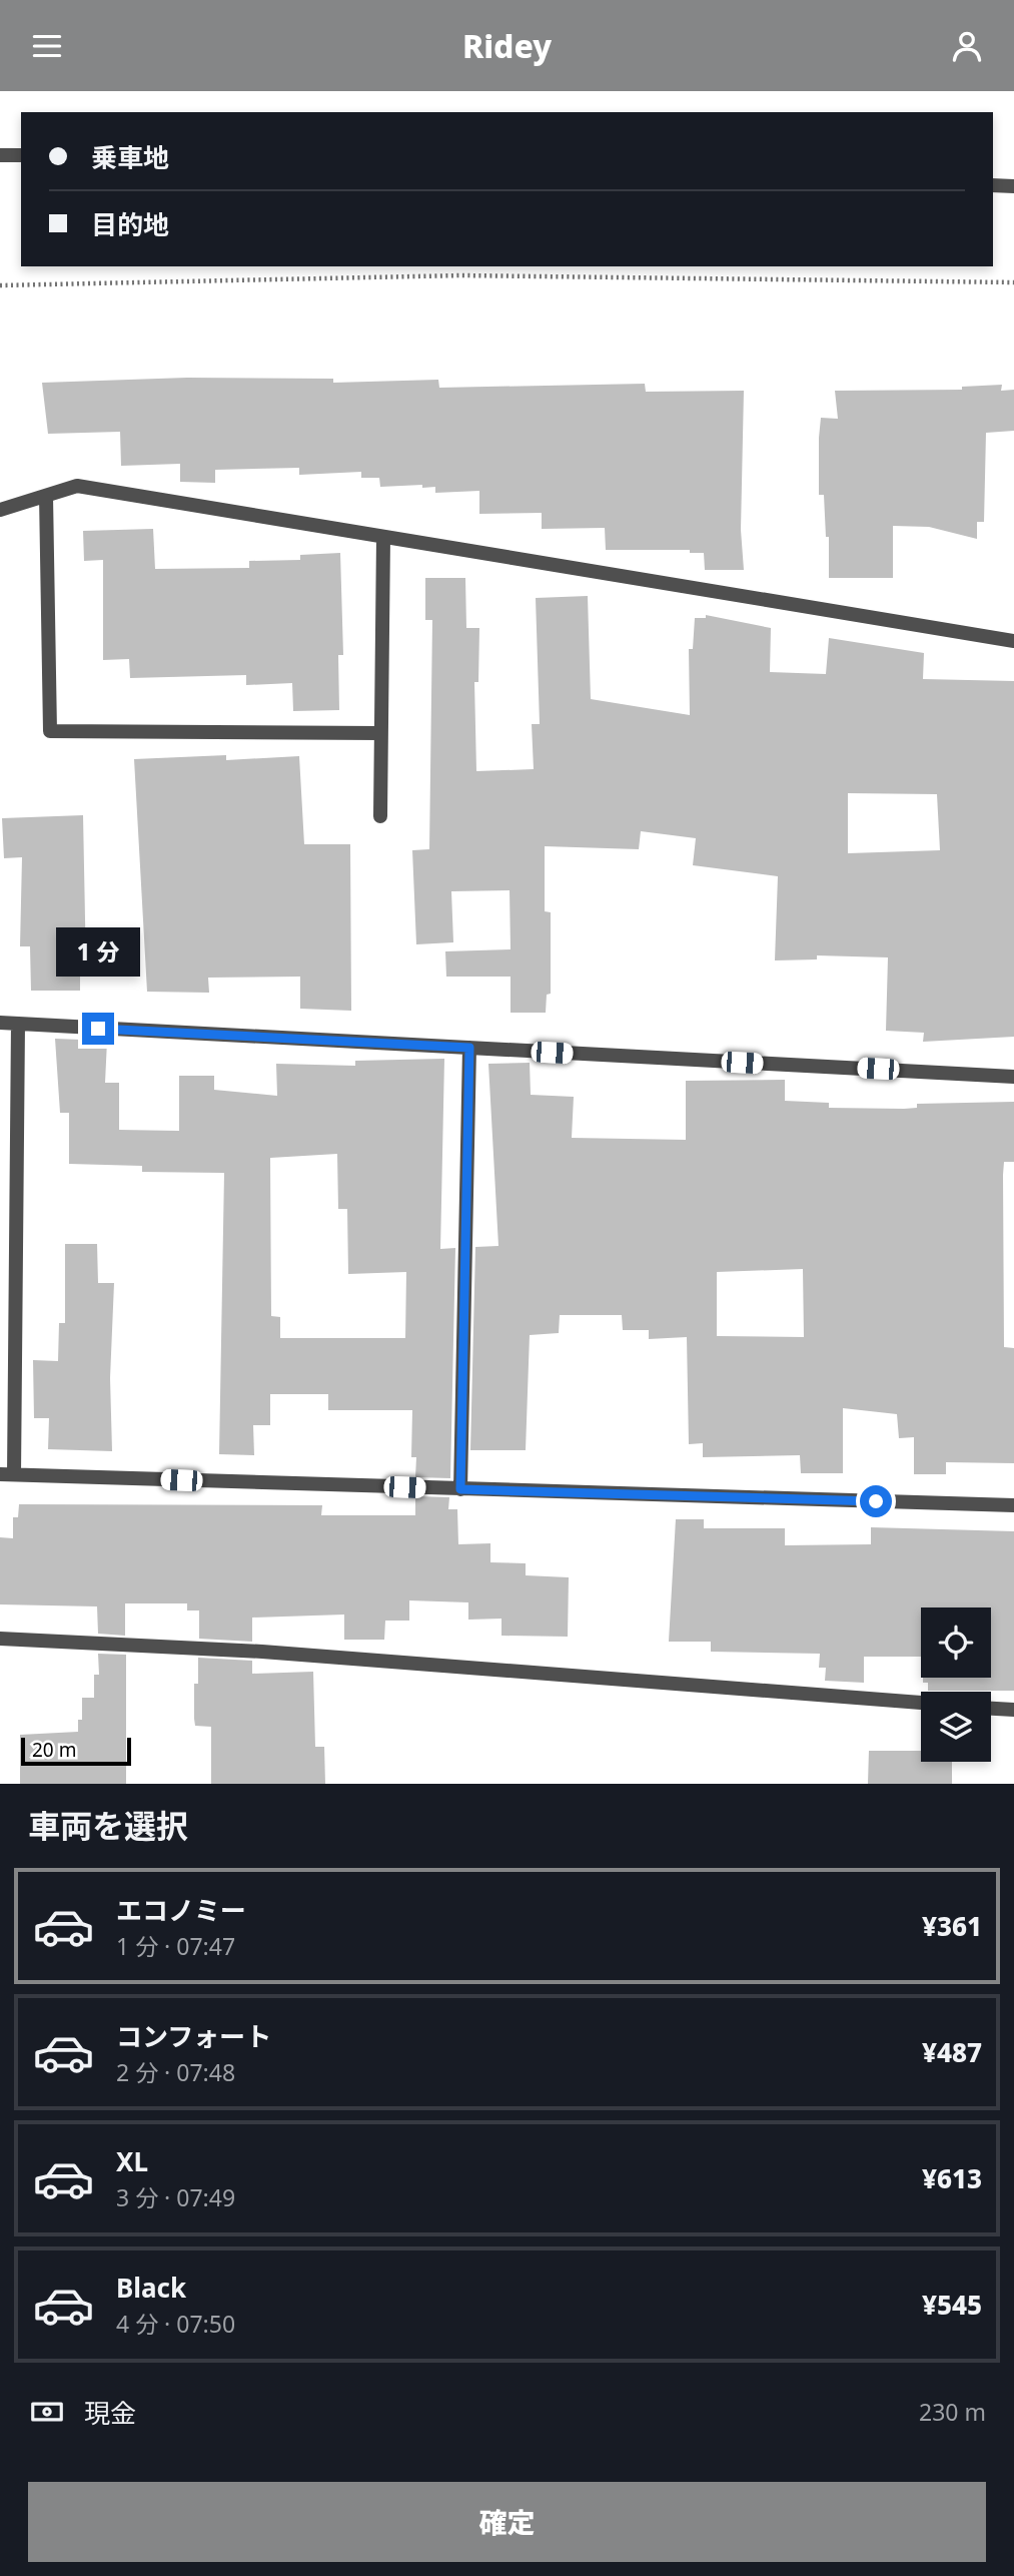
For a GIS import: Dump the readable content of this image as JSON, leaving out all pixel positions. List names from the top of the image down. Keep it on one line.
{"scale_bar":"20 m","page":{"header":"Ridey","banner":["乗車地","目的地"],"bubble":"1 分","scale":"20 m","heading":"車両を選択","list":[{"name":"エコノミー","note":"1 分 · 07:47","value":"¥361"},{"name":"コンフォート","note":"2 分 · 07:48","value":"¥487"},{"name":"XL","note":"3 分 · 07:49","value":"¥613"},{"name":"Black","note":"4 分 · 07:50","value":"¥545"}],"pay":["現金","230 m"],"buttons":"確定"}}
